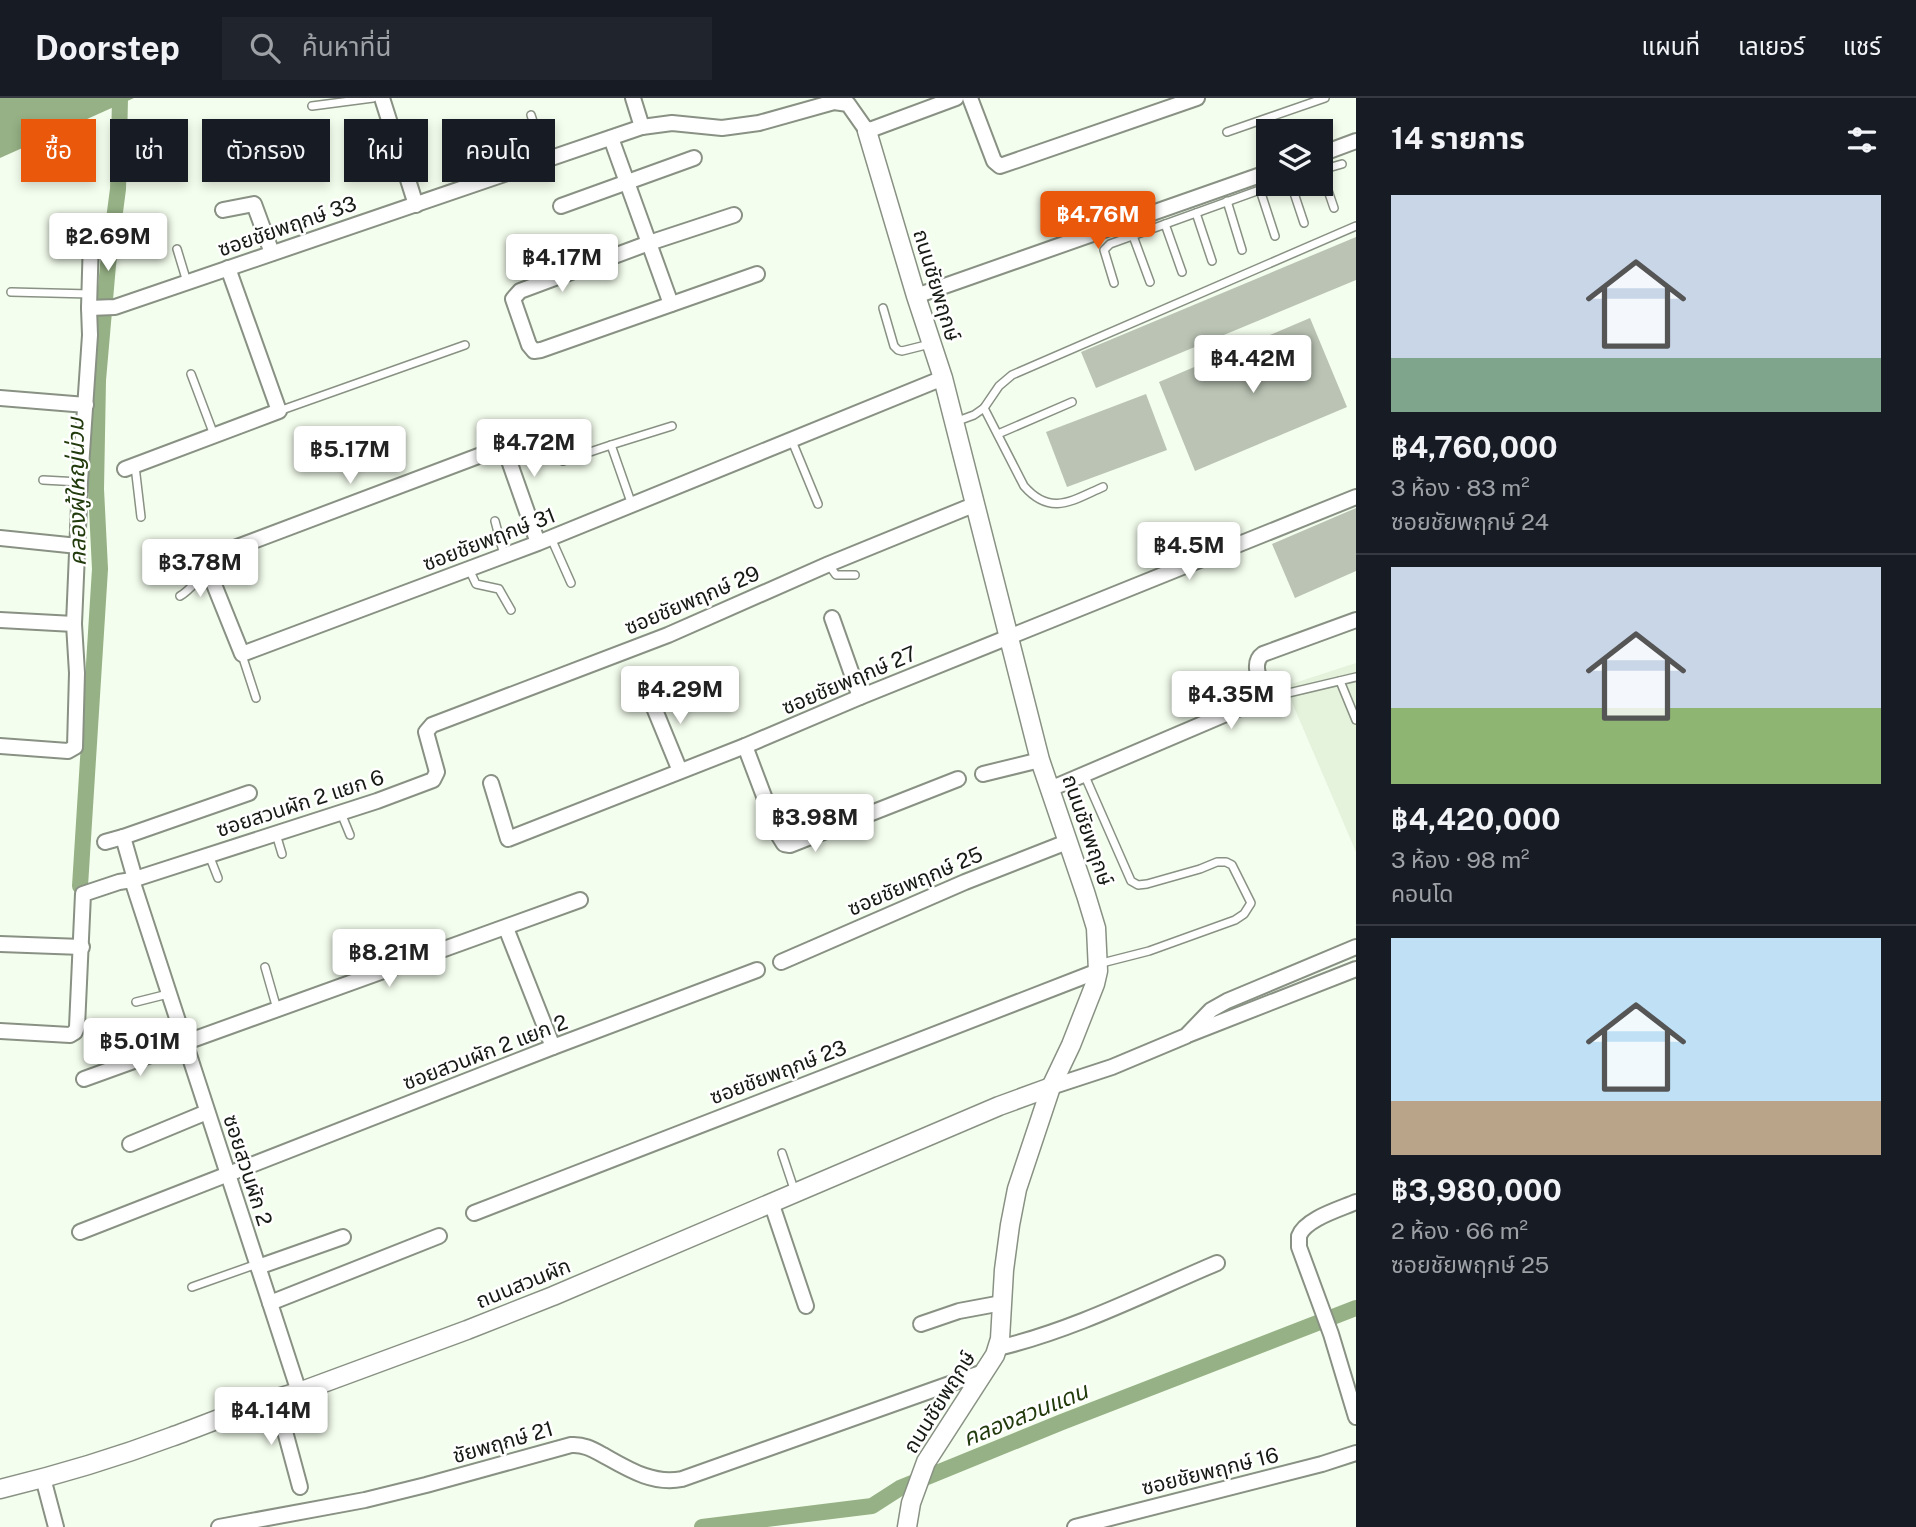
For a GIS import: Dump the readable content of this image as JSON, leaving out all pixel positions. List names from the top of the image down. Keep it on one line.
{"streets":{"street":["ซอยชัยพฤกษ์ 33","ถนนชัยพฤกษ์","ซอยชัยพฤกษ์ 31","ซอยชัยพฤกษ์ 29","ซอยชัยพฤกษ์ 27","ซอยสวนผัก 2 แยก 6","ซอยชัยพฤกษ์ 25","ซอยสวนผัก 2 แยก 2","ซอยชัยพฤกษ์ 23","ซอยสวนผัก 2","ถนนสวนผัก","ชัยพฤกษ์ 21","ซอยชัยพฤกษ์ 16"]},"crossings":[["ซอยชัยพฤกษ์ 33","ถนนชัยพฤกษ์"],["ถนนชัยพฤกษ์","ซอยชัยพฤกษ์ 31"],["ถนนชัยพฤกษ์","ซอยชัยพฤกษ์ 29"],["ถนนชัยพฤกษ์","ซอยชัยพฤกษ์ 27"],["ถนนชัยพฤกษ์","ซอยชัยพฤกษ์ 25"],["ถนนชัยพฤกษ์","ซอยชัยพฤกษ์ 23"],["ถนนชัยพฤกษ์","ถนนสวนผัก"],["ถนนชัยพฤกษ์","ชัยพฤกษ์ 21"],["ซอยชัยพฤกษ์ 29","ซอยสวนผัก 2 แยก 6"],["ซอยสวนผัก 2 แยก 6","ซอยสวนผัก 2"],["ซอยสวนผัก 2 แยก 2","ซอยสวนผัก 2"],["ซอยสวนผัก 2","ถนนสวนผัก"]],"water":["คลองผู้ใหญ่น่วม","คลองสวนแดน"],"page":{"header":"Doorstep","search":"ค้นหาที่นี่","nav":["แผนที่","เลเยอร์","แชร์"],"heading":"14 รายการ","chip":["ซื้อ","เช่า","ตัวกรอง","ใหม่","คอนโด"],"list":[{"name":"฿4,760,000","note":"3 ห้อง · 83 m² · ซอยชัยพฤกษ์ 24"},{"name":"฿4,420,000","note":"3 ห้อง · 98 m² · คอนโด"},{"name":"฿3,980,000","note":"2 ห้อง · 66 m² · ซอยชัยพฤกษ์ 25"}],"price":["฿4.76M","฿2.69M","฿4.17M","฿4.42M","฿4.72M","฿5.17M","฿4.5M","฿3.78M","฿4.29M","฿4.35M","฿3.98M","฿8.21M","฿5.01M","฿4.14M"]}}
